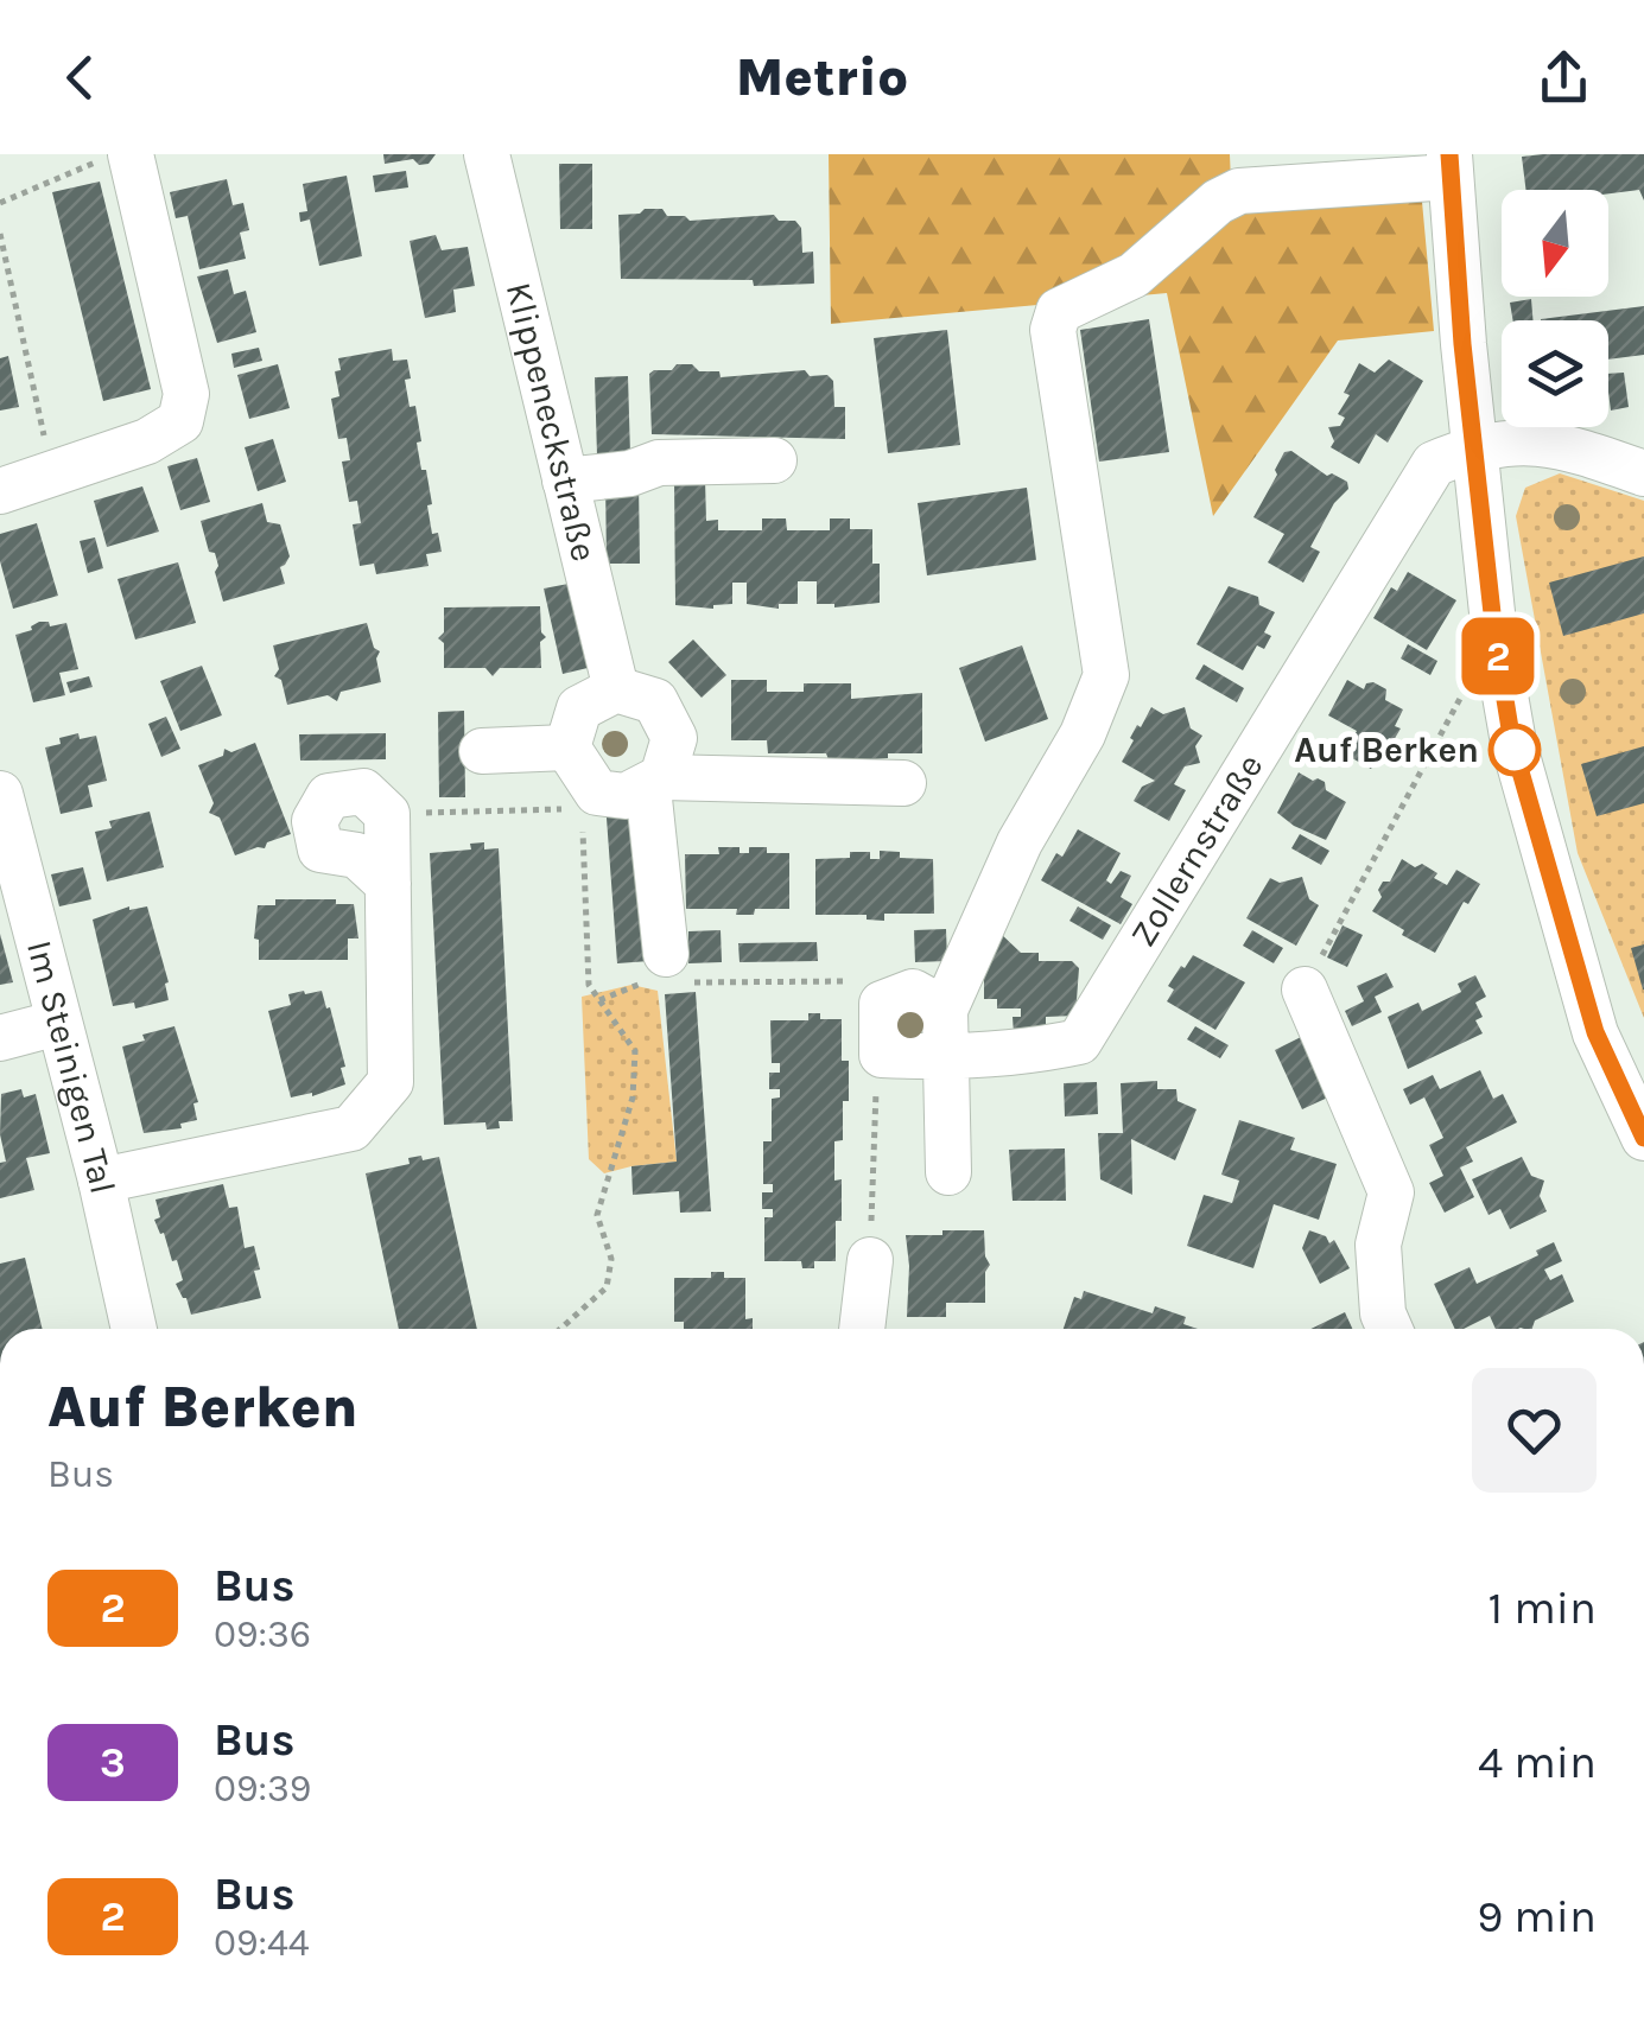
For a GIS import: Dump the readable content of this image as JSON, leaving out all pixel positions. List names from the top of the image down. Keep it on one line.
{"streets":{"street":["Klippeneckstraße","Zollernstraße","Im Steinigen Tal"]},"places":["Auf Berken"],"lines":["bus line 2"],"north":"bottom","page":{"header":"Metrio","on_map":"2","heading":["Auf Berken","Bus"],"list":[{"mark":"2","name":"Bus","note":"09:36","value":"1 min"},{"mark":"3","name":"Bus","note":"09:39","value":"4 min"},{"mark":"2","name":"Bus","note":"09:44","value":"9 min"}]}}
